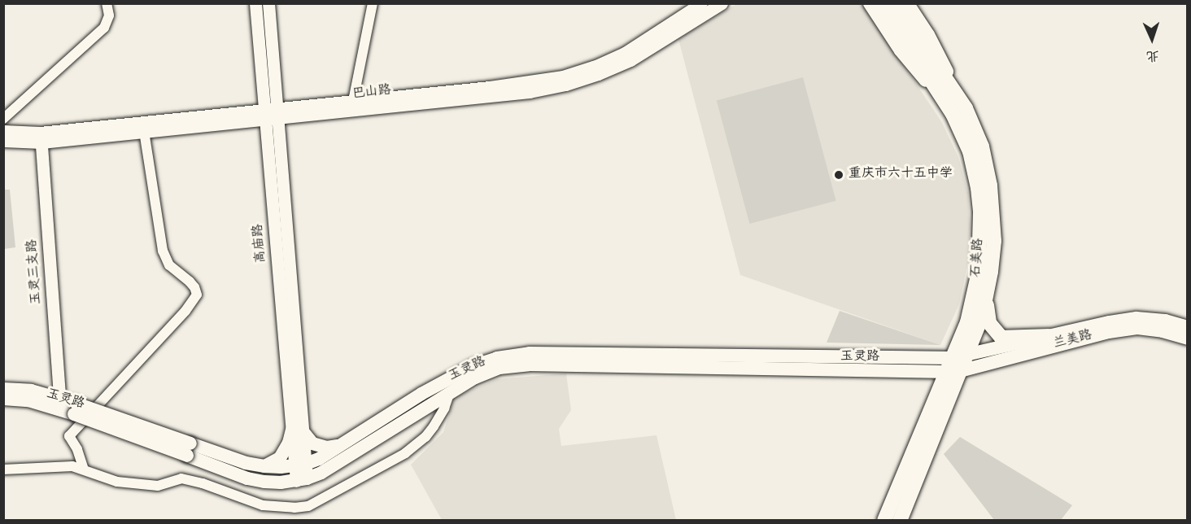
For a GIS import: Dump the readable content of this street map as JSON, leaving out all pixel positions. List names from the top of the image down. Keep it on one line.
{"streets":{"main road":["石美路","兰美路","玉灵路"],"street":["巴山路","高庙路","玉灵三支路"]},"crossings":[["巴山路","高庙路"],["巴山路","玉灵三支路"],["高庙路","玉灵路"],["石美路","兰美路"],["石美路","玉灵路"],["玉灵三支路","玉灵路"],["兰美路","玉灵路"]],"places":["重庆市六十五中学"],"north":"bottom"}
